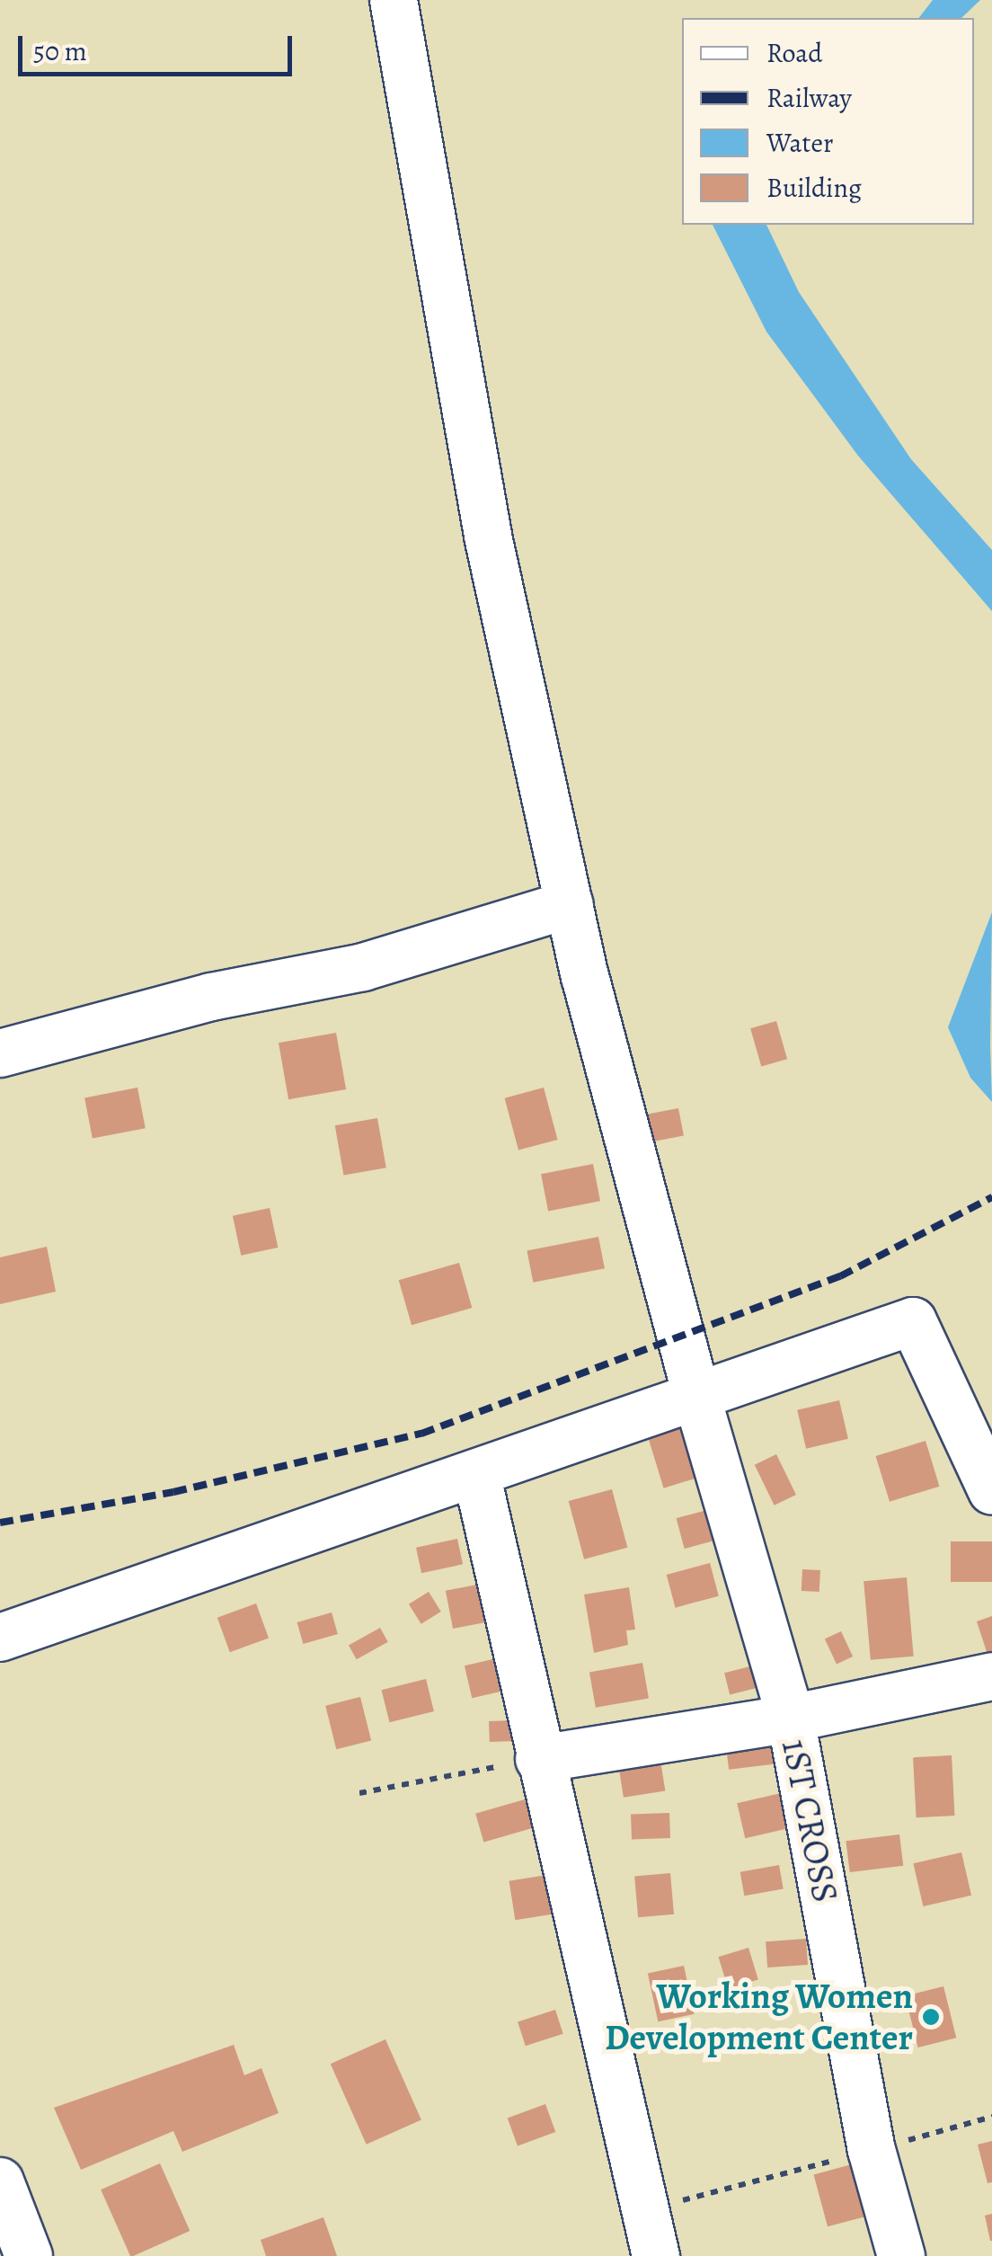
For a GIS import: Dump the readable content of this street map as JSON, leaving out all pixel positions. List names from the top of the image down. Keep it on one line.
{"streets":{"street":["1ST CROSS"]},"places":["Working Women Development Center"],"legend":["Road","Railway","Water","Building"],"scale_bar":"50 m"}
